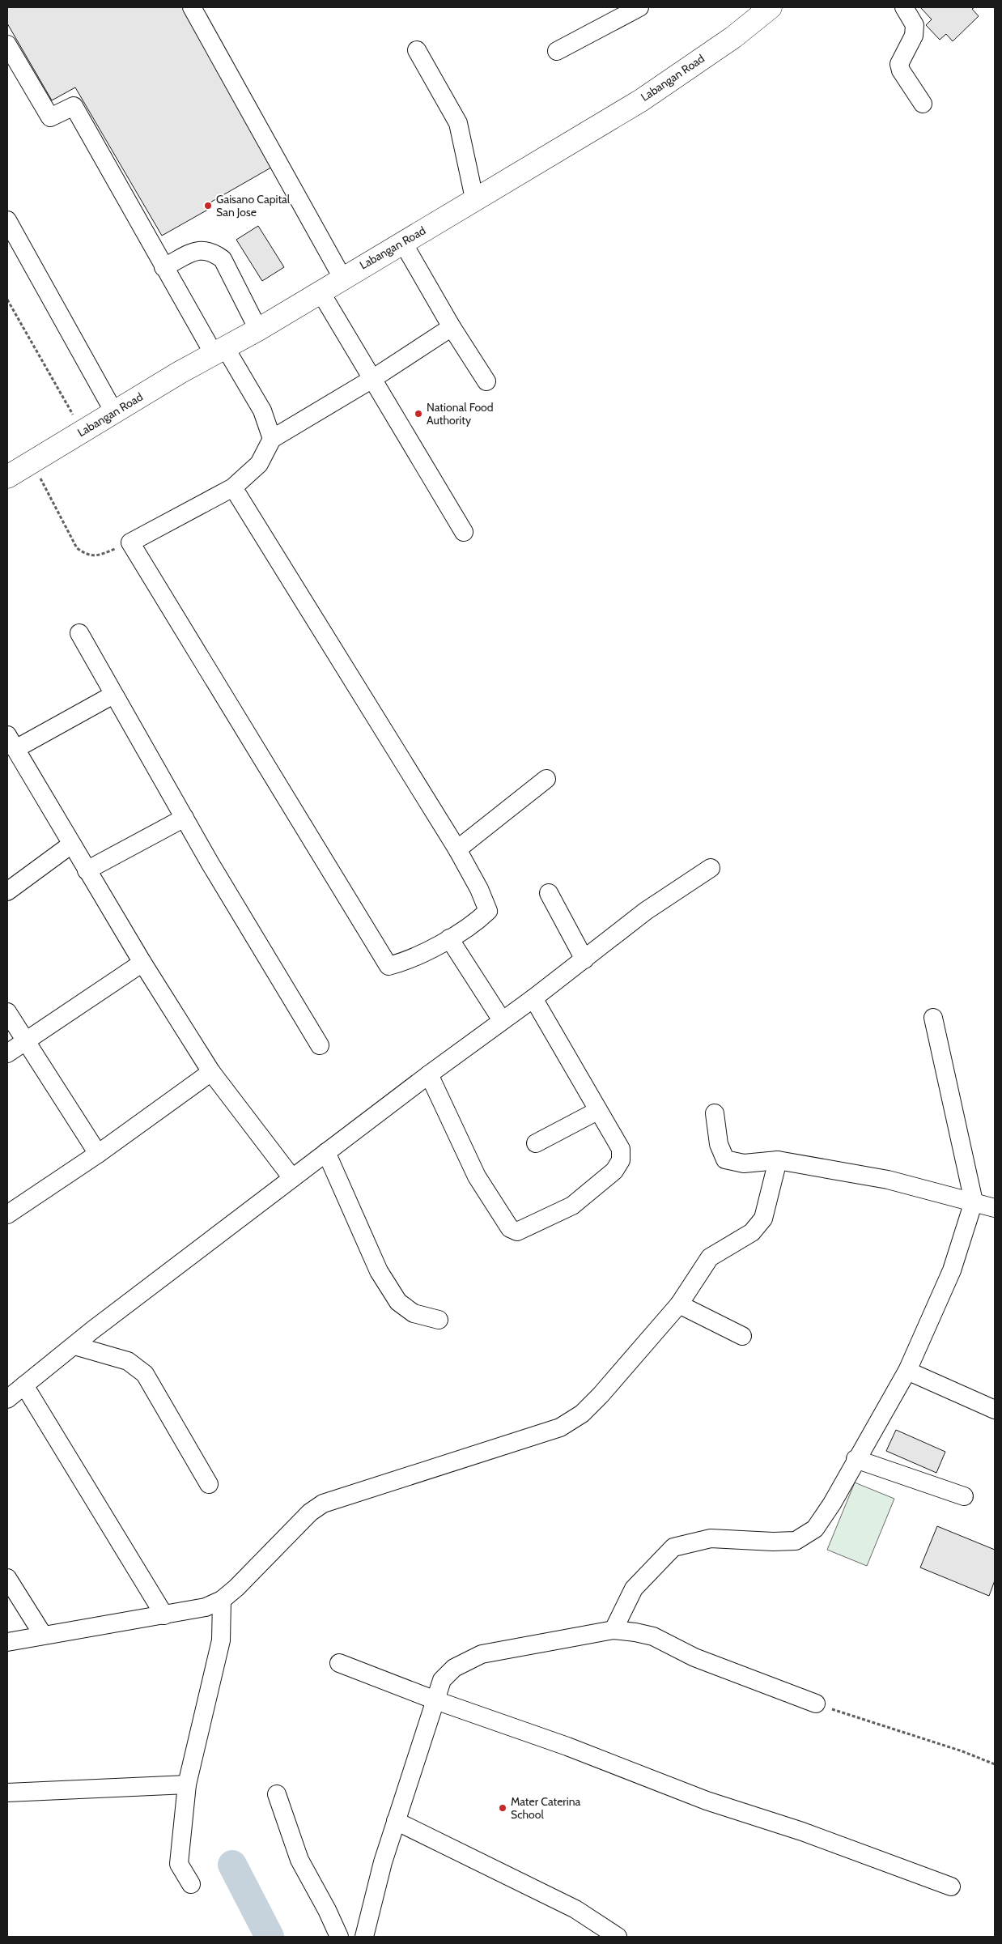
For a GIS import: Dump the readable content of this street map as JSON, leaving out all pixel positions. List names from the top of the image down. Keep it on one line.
{"streets":{"main road":["Labangan Road"]},"places":["Gaisano Capital San Jose","National Food Authority","Mater Caterina School"]}
